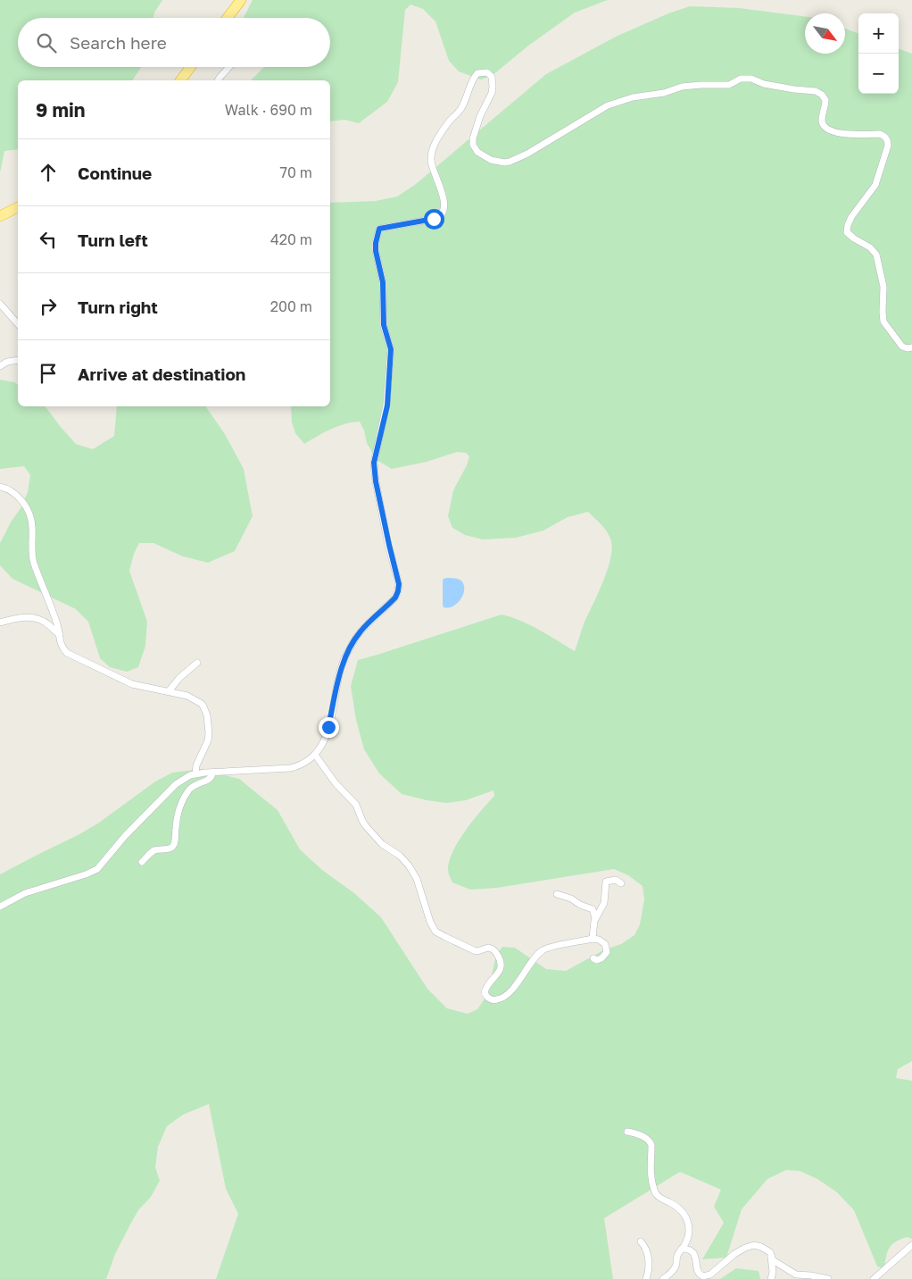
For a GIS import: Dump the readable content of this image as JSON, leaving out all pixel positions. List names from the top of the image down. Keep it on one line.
{"north":"bottom right","page":{"map_buttons":["+","−"],"search":"Search here","heading":["9 min","Walk · 690 m"],"list":[["Continue","70 m"],["Turn left","420 m"],["Turn right","200 m"],"Arrive at destination"]}}
